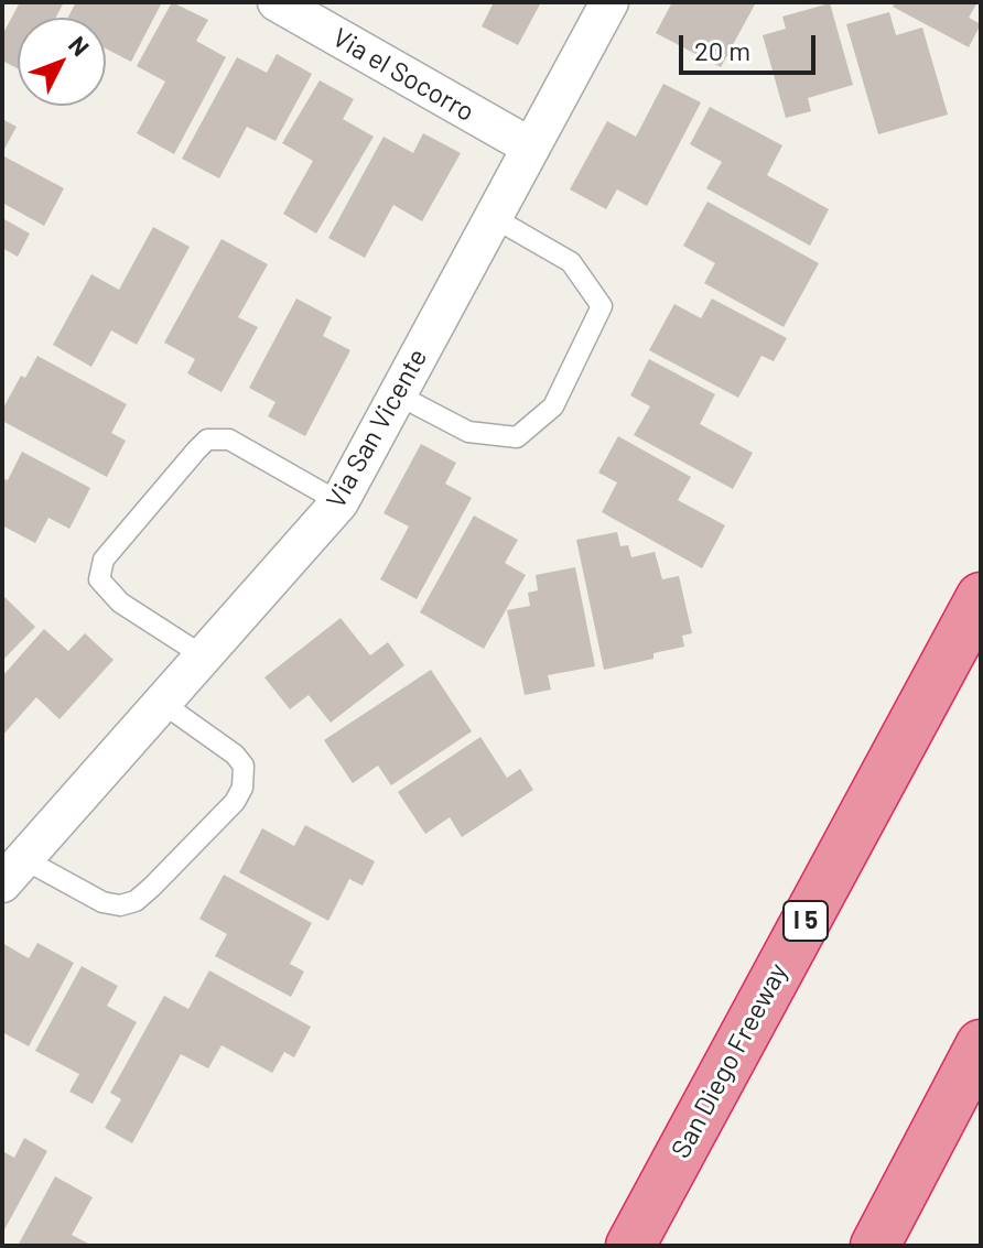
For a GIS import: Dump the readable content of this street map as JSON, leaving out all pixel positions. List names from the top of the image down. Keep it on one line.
{"streets":{"highway":["I 5","San Diego Freeway"],"street":["Via el Socorro","Via San Vicente"]},"crossings":[["Via el Socorro","Via San Vicente"]],"scale_bar":"20 m","north":"top right"}
